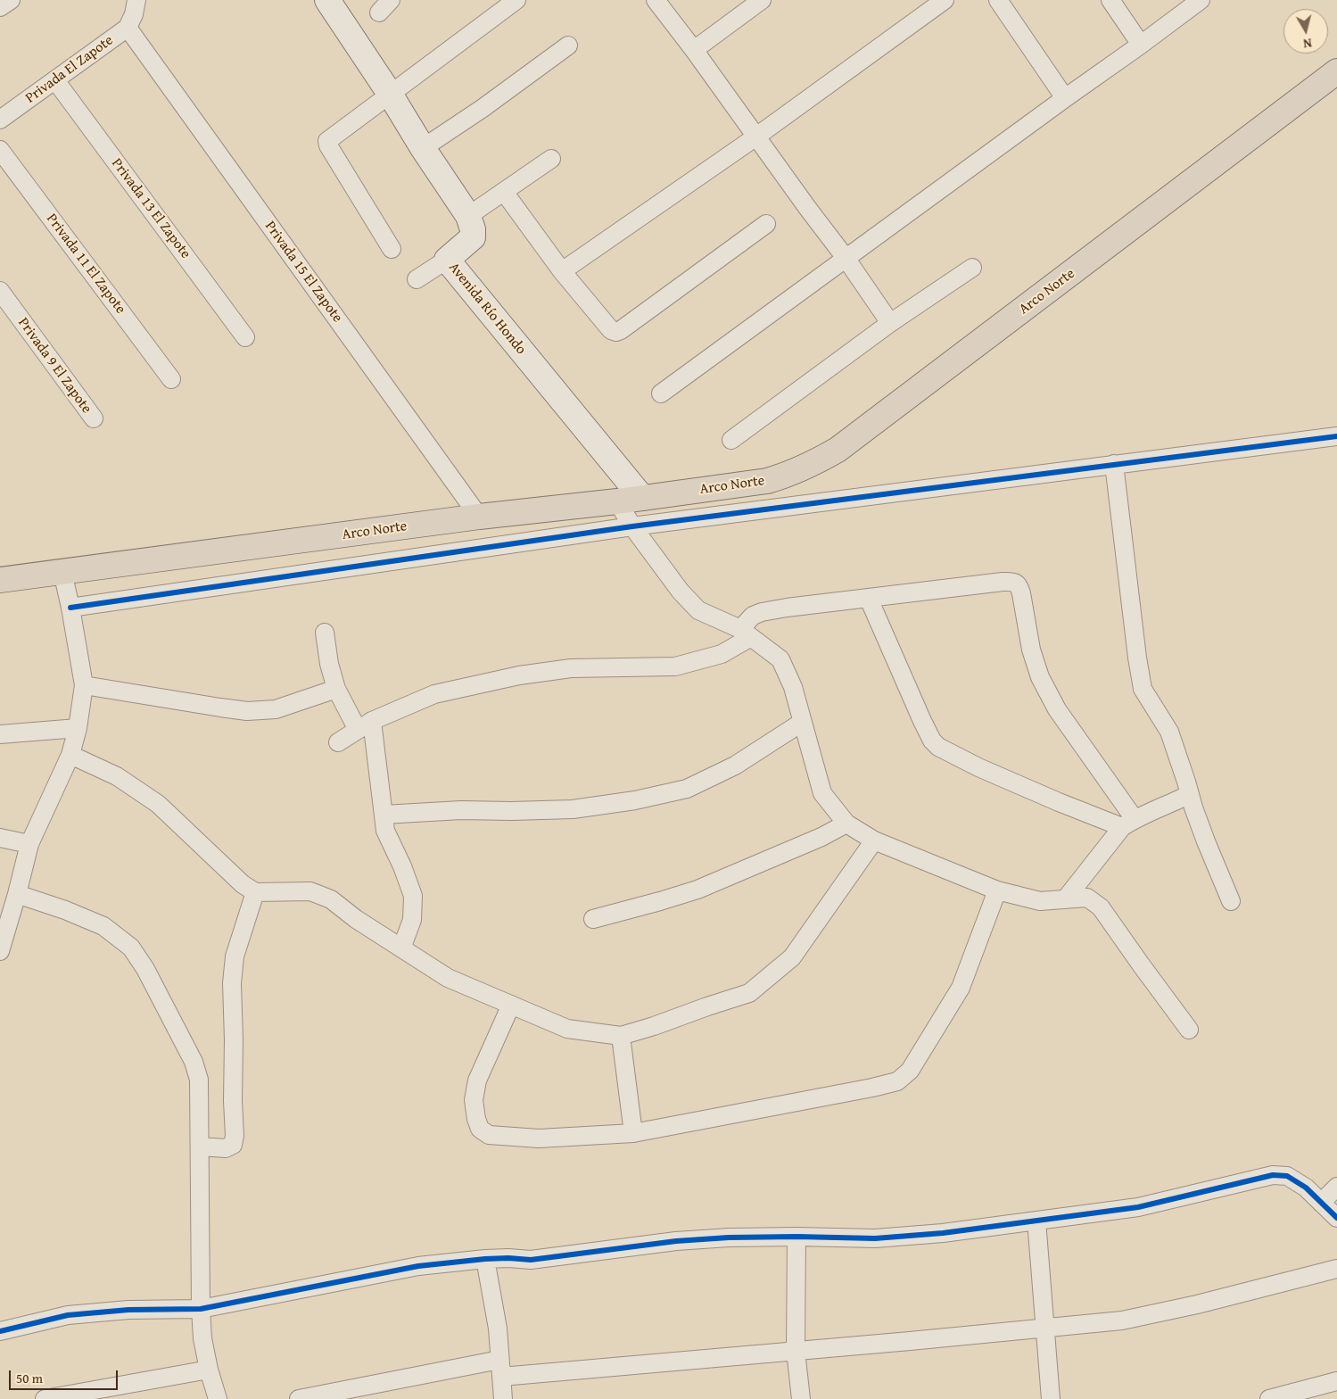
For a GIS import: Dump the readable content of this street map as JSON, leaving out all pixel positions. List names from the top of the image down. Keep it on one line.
{"streets":{"main road":["Arco Norte","Avenida Río Hondo"],"street":["Privada El Zapote","Privada 13 El Zapote","Privada 11 El Zapote","Privada 15 El Zapote","Privada 9 El Zapote"]},"crossings":[["Privada El Zapote","Privada 13 El Zapote"],["Privada El Zapote","Privada 15 El Zapote"],["Privada 15 El Zapote","Arco Norte"],["Arco Norte","Avenida Río Hondo"]],"scale_bar":"50 m","north":"bottom"}
